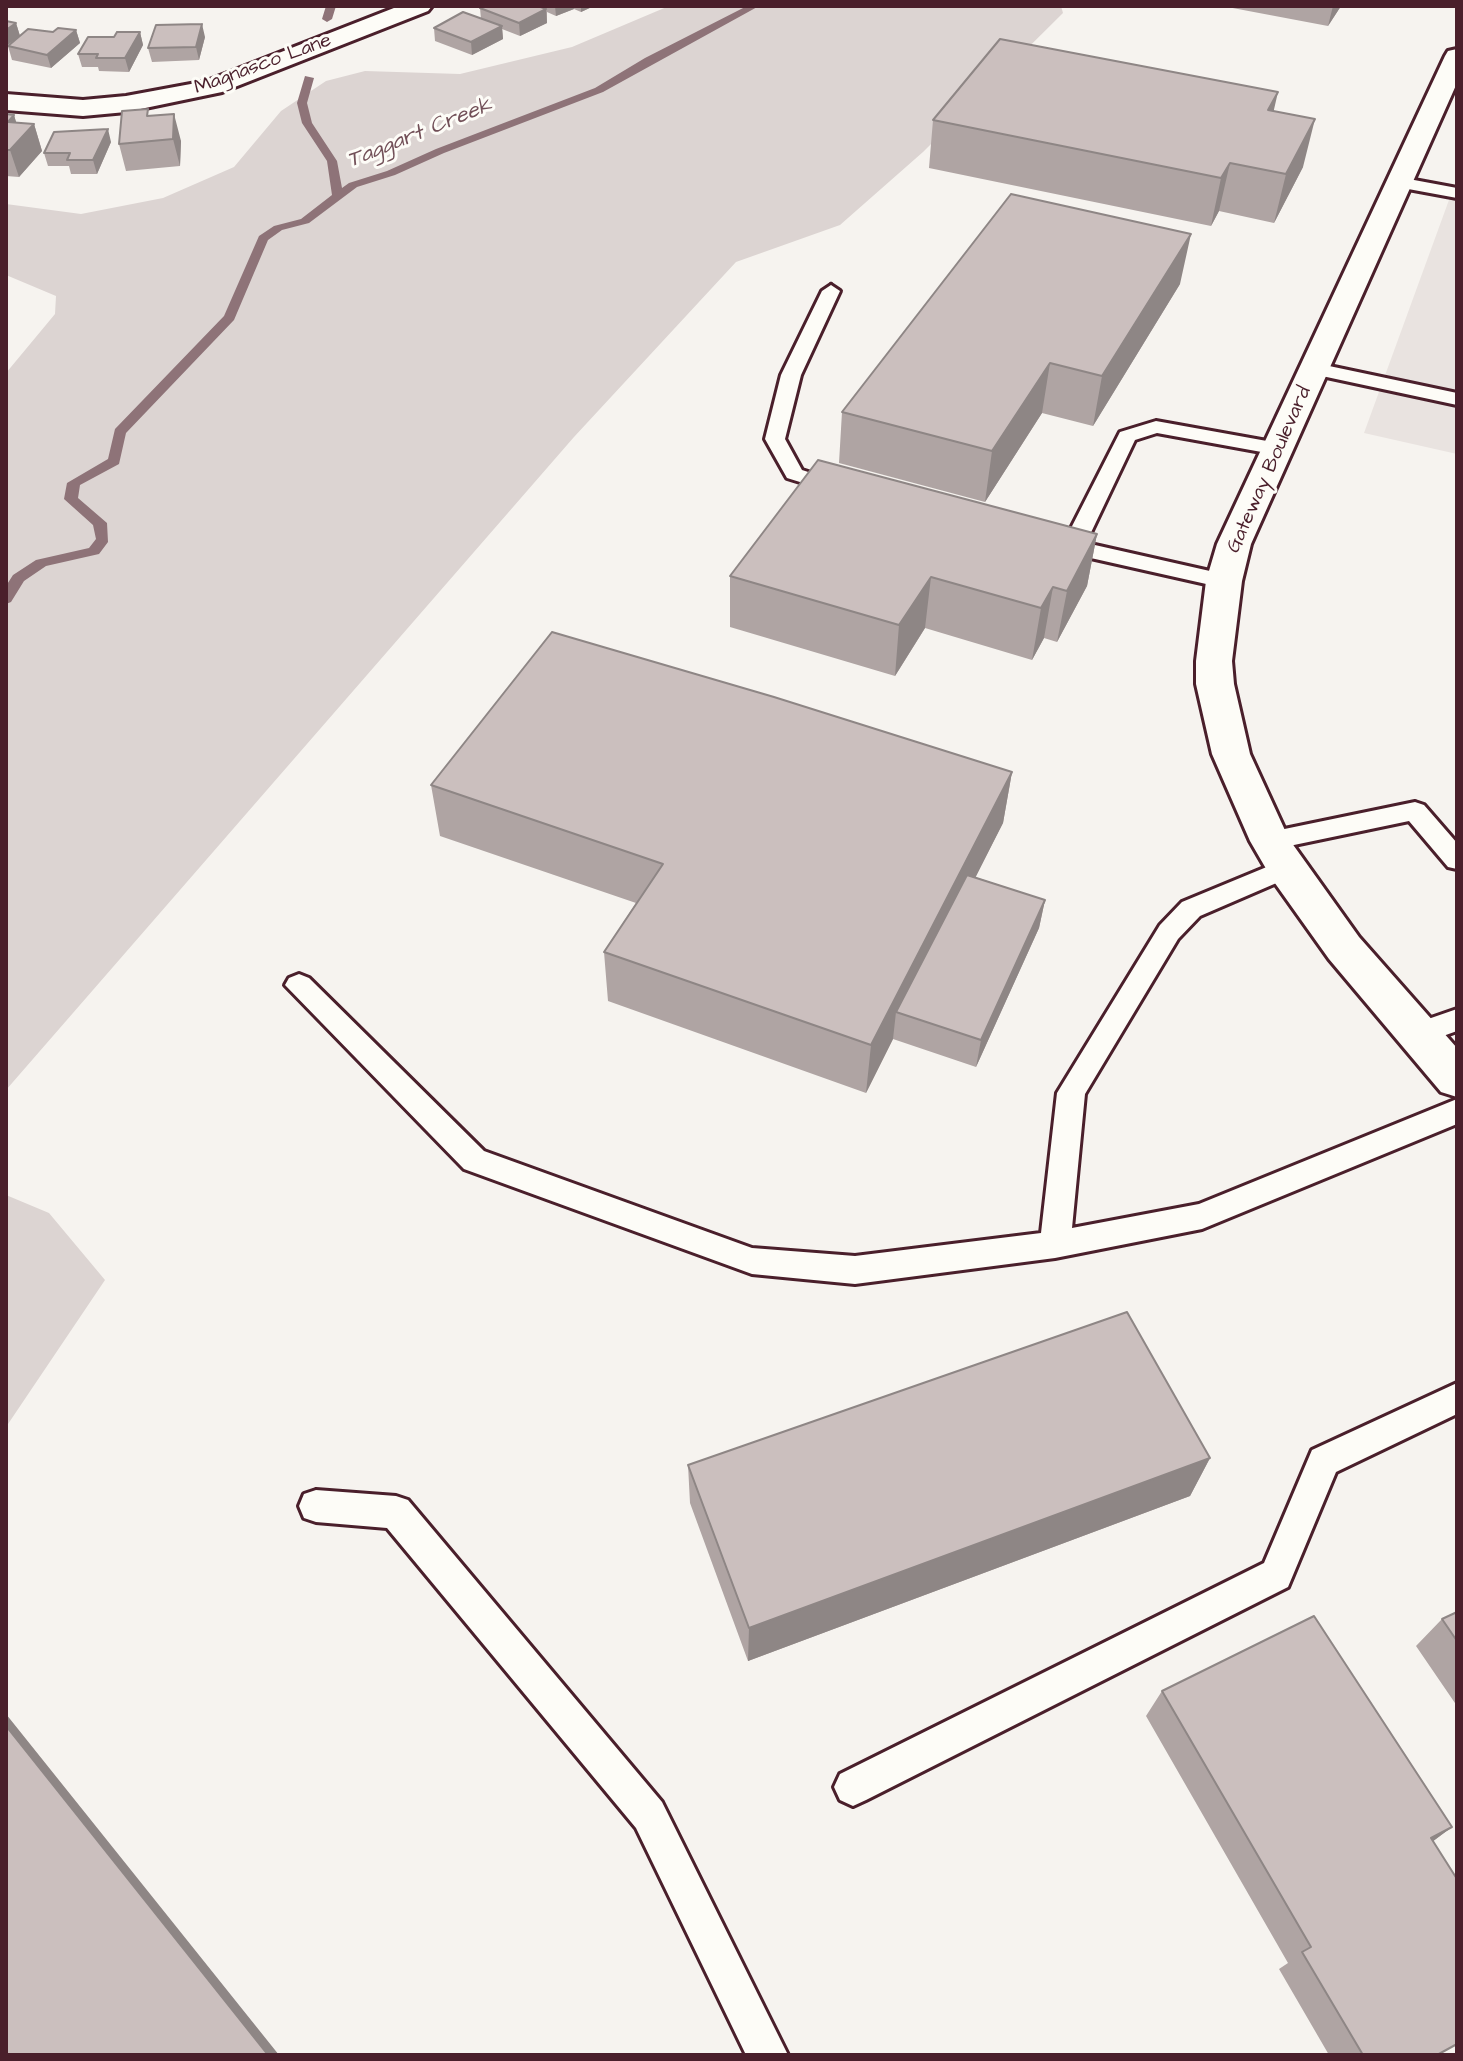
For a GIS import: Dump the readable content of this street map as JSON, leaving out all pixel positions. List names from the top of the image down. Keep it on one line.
{"streets":{"street":["Magnasco Lane","Gateway Boulevard"]},"water":["Taggart Creek"]}
